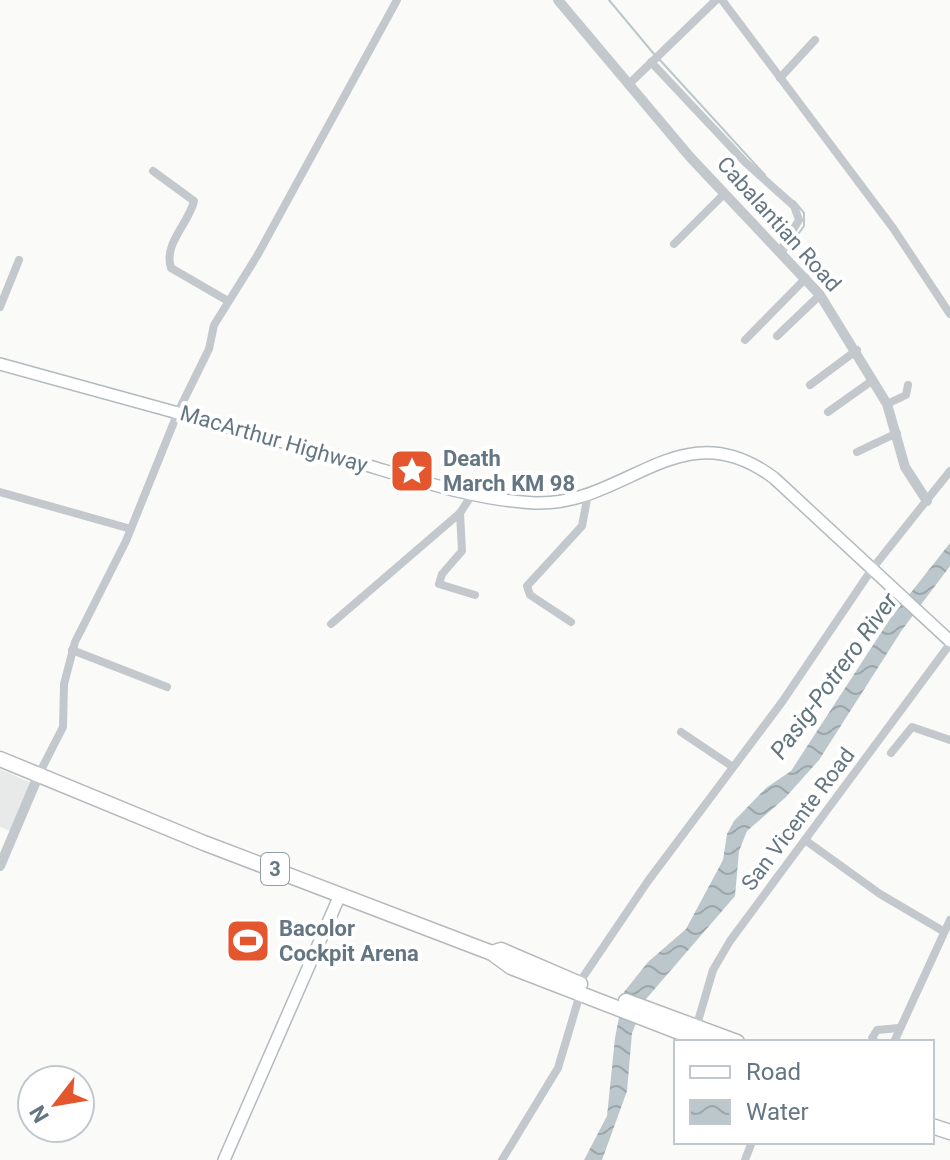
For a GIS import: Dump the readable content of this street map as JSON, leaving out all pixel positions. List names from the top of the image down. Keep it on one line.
{"streets":{"highway":["3"],"main road":["MacArthur Highway"],"street":["Cabalantian Road","San Vicente Road"]},"crossings":[["MacArthur Highway","San Vicente Road"],["San Vicente Road","3"]],"water":["Pasig-Potrero River"],"places":{"place":["Death March KM 98"],"sports":["Bacolor Cockpit Arena"]},"legend":["Road","Water"],"north":"bottom left"}
